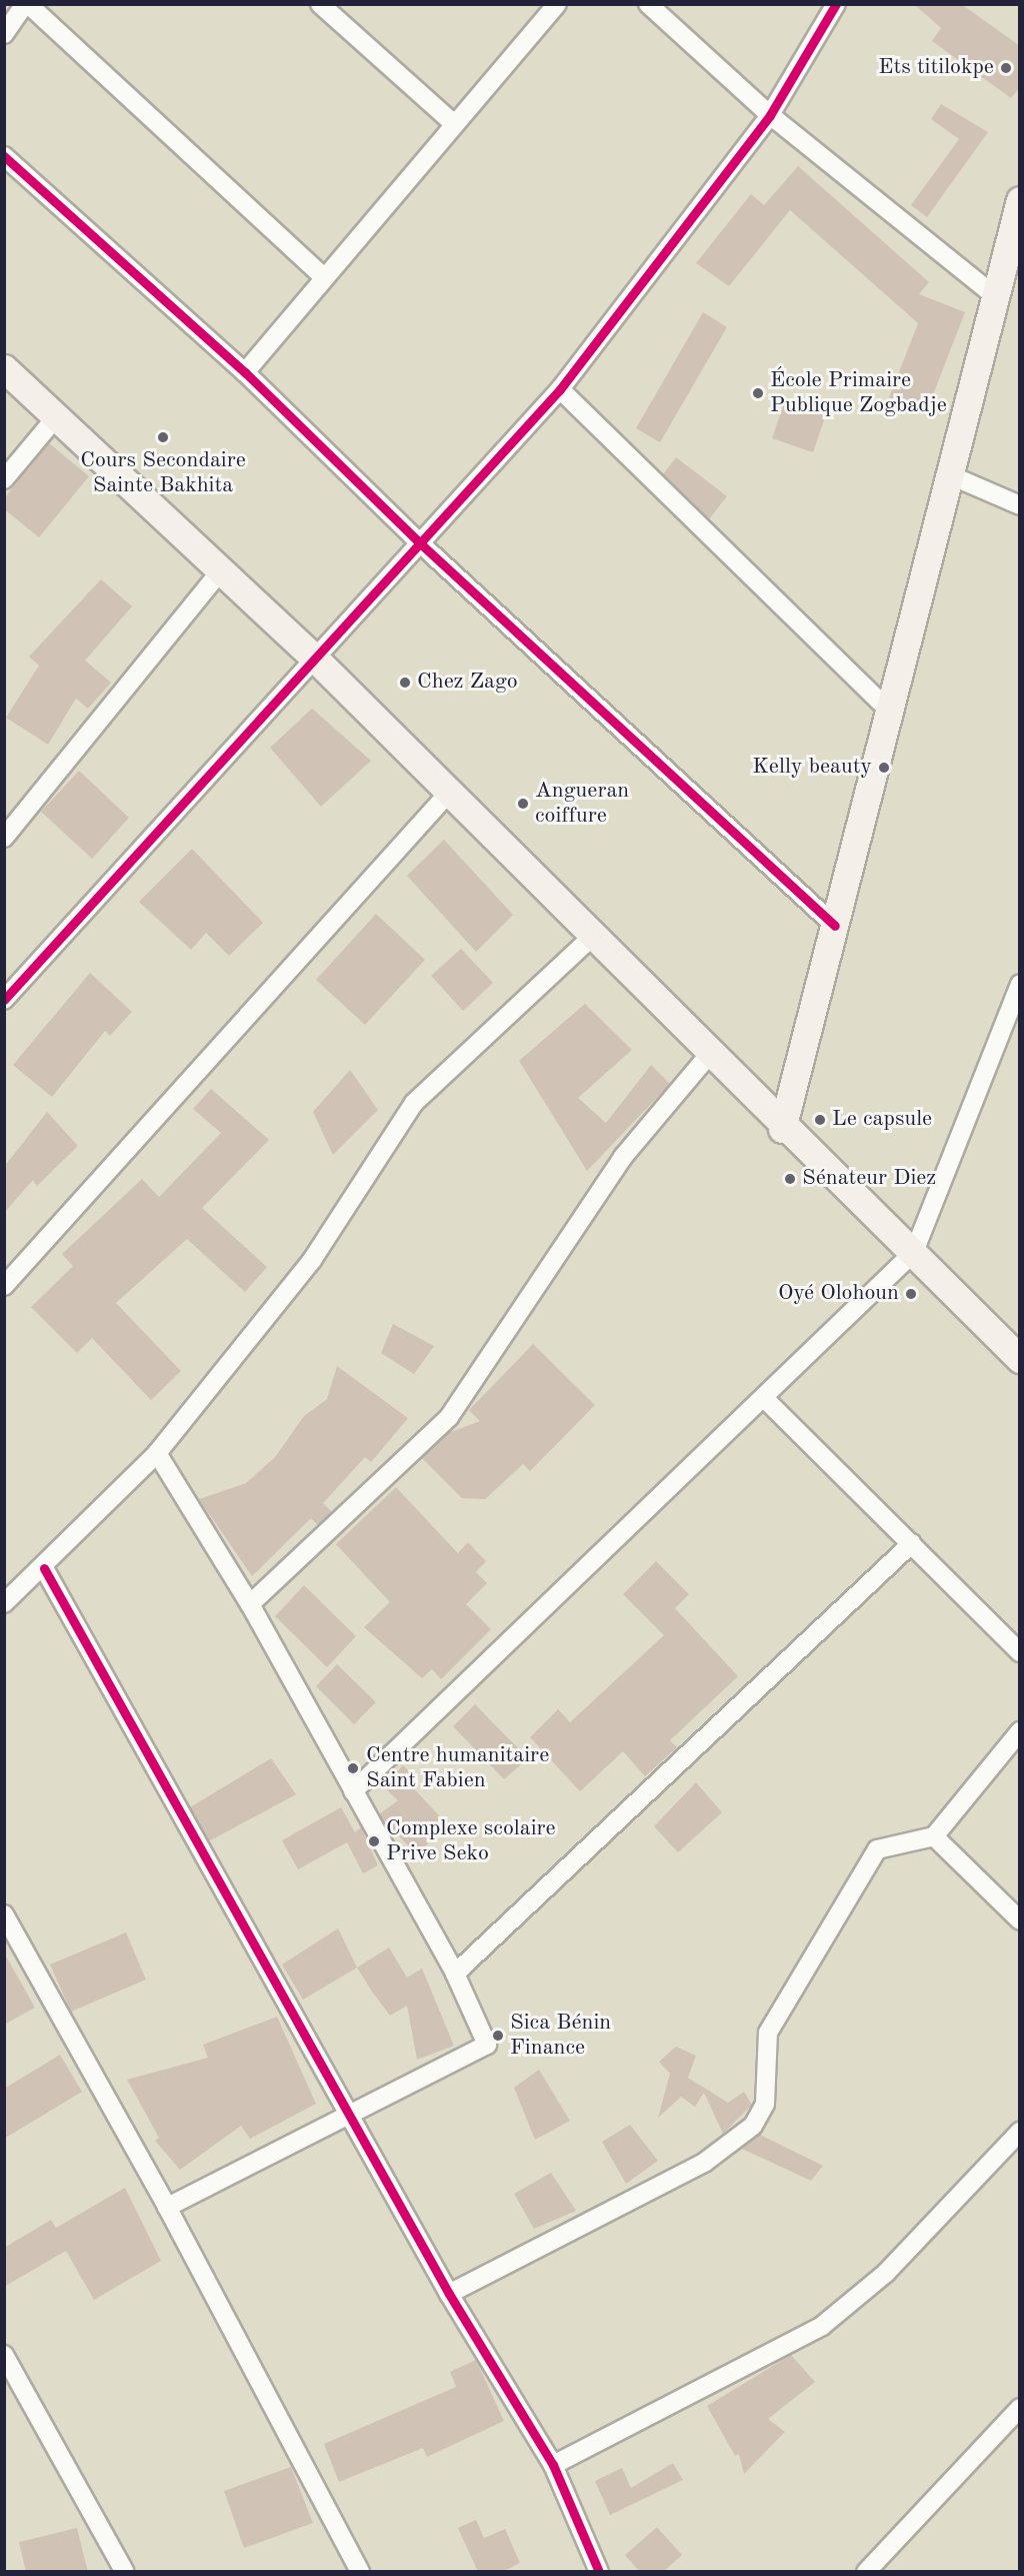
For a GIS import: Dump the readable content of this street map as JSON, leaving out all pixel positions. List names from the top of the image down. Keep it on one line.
{"places":["Ets titilokpe","École Primaire Publique Zogbadje","Cours Secondaire Sainte Bakhita","Chez Zago","Kelly beauty","Angueran coiffure","Le capsule","Sénateur Diez","Oyé Olohoun","Centre humanitaire Saint Fabien","Complexe scolaire Prive Seko","Sica Bénin Finance"]}
